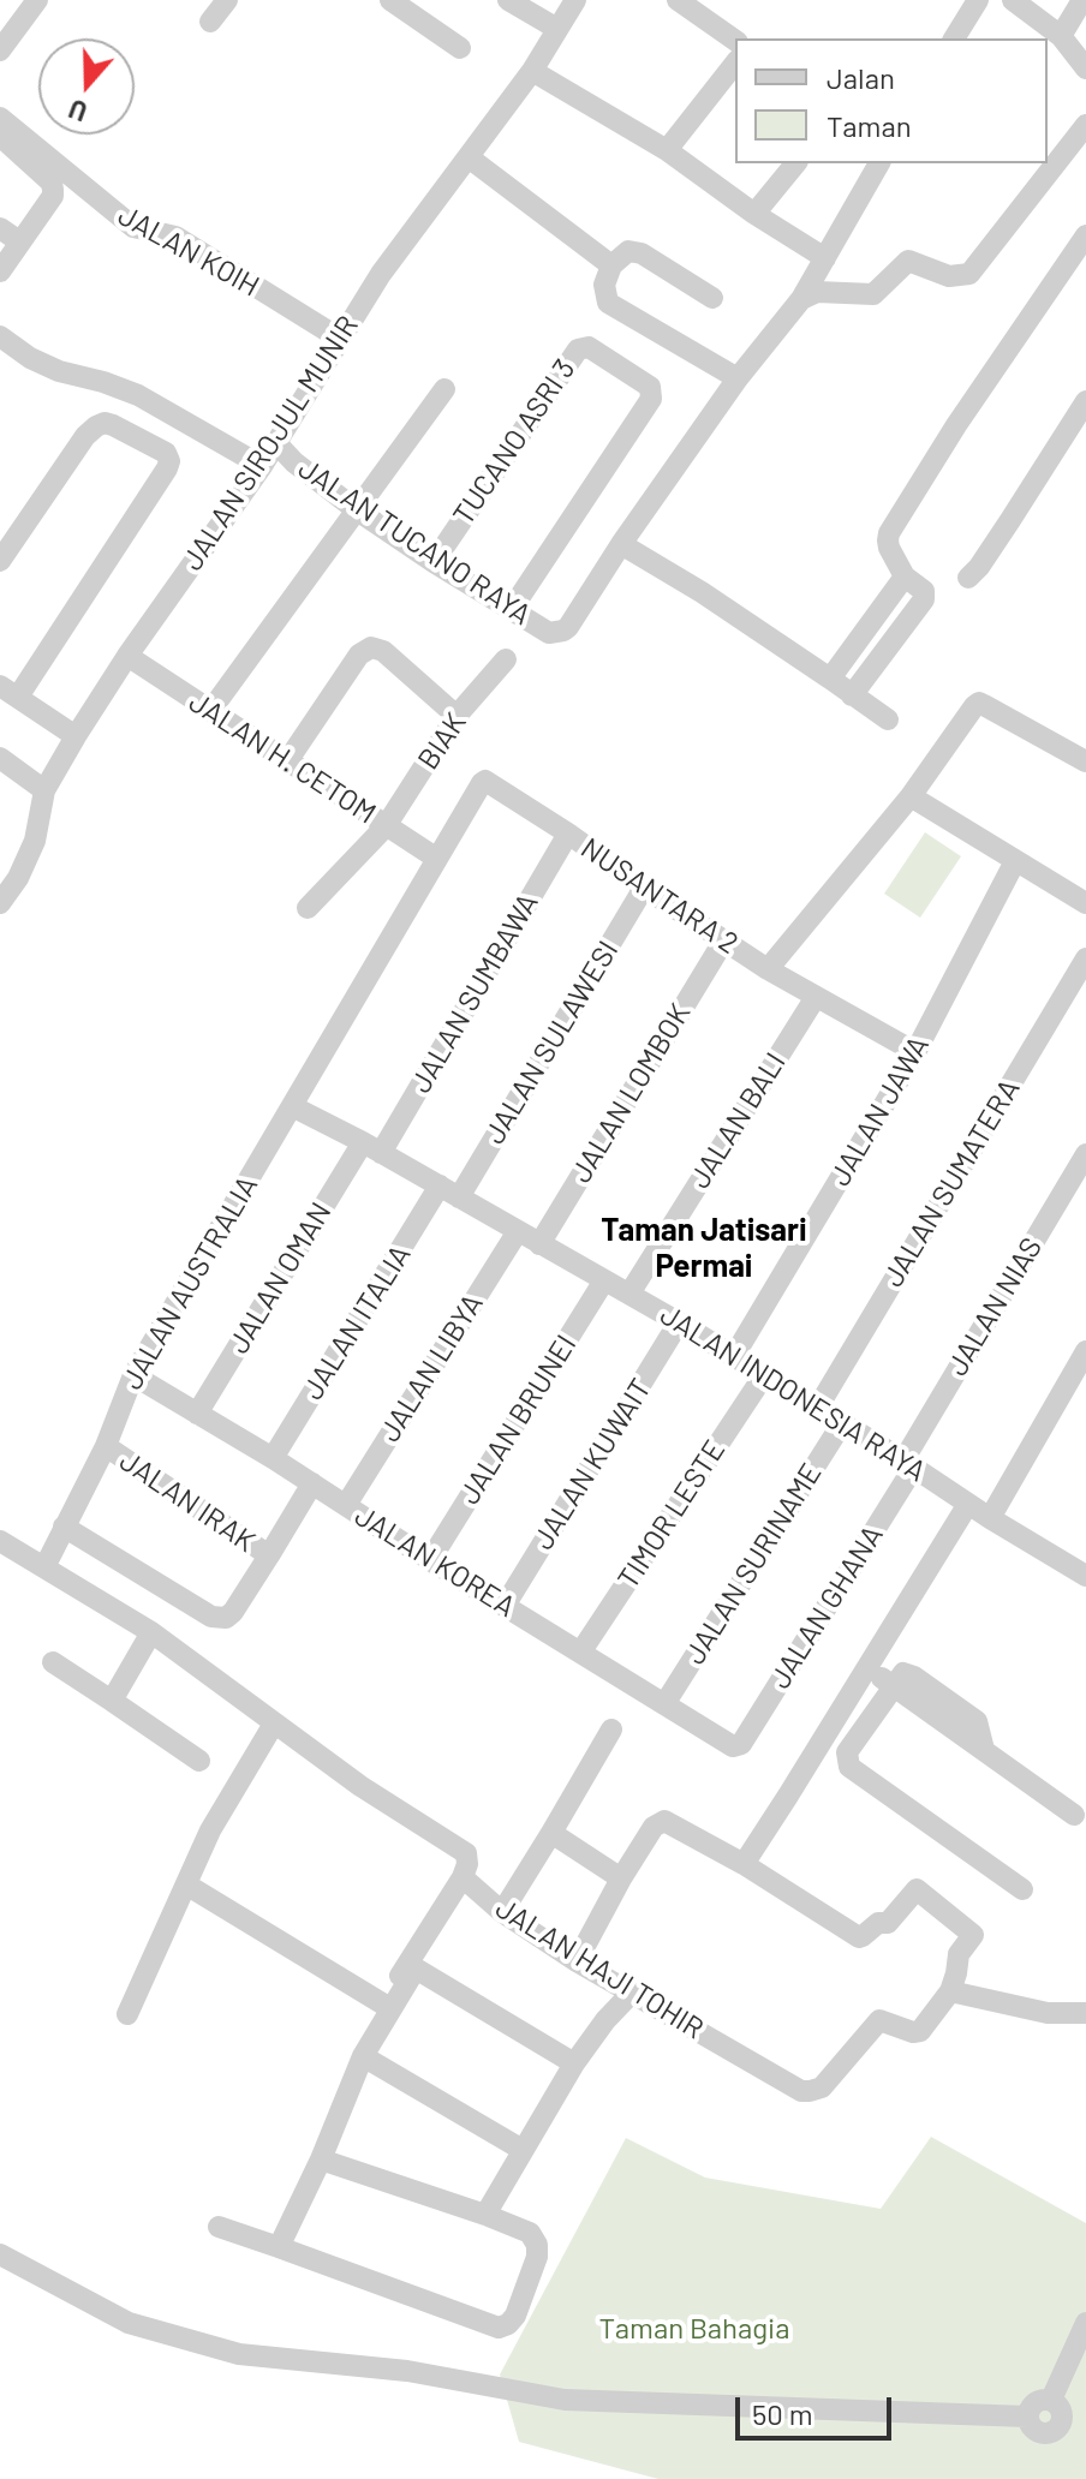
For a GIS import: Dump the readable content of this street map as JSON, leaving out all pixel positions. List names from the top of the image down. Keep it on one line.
{"streets":{"street":["JALAN KOIH","TUCANO ASRI 3","JALAN SIROJUL MUNIR","JALAN TUCANO RAYA","BIAK","JALAN H. CETOM","NUSANTARA 2","JALAN SUMBAWA","JALAN SULAWESI","JALAN LOMBOK","JALAN JAWA","JALAN BALI","JALAN SUMATERA","JALAN OMAN","JALAN AUSTRALIA","JALAN NIAS","JALAN ITALIA","JALAN LIBYA","JALAN INDONESIA RAYA","JALAN BRUNEI","JALAN KUWAIT","JALAN IRAK","TIMOR LESTE","JALAN KOREA","JALAN SURINAME","JALAN GHANA","JALAN HAJI TOHIR"]},"crossings":[["JALAN KOIH","JALAN SIROJUL MUNIR"],["TUCANO ASRI 3","JALAN TUCANO RAYA"],["JALAN SIROJUL MUNIR","JALAN TUCANO RAYA"],["JALAN SIROJUL MUNIR","JALAN H. CETOM"],["BIAK","JALAN H. CETOM"],["JALAN H. CETOM","NUSANTARA 2"],["JALAN H. CETOM","JALAN AUSTRALIA"],["NUSANTARA 2","JALAN SUMBAWA"],["NUSANTARA 2","JALAN SULAWESI"],["NUSANTARA 2","JALAN LOMBOK"],["NUSANTARA 2","JALAN JAWA"],["NUSANTARA 2","JALAN BALI"],["NUSANTARA 2","JALAN AUSTRALIA"],["JALAN SUMBAWA","JALAN OMAN"],["JALAN SUMBAWA","JALAN INDONESIA RAYA"],["JALAN SULAWESI","JALAN ITALIA"],["JALAN SULAWESI","JALAN INDONESIA RAYA"],["JALAN LOMBOK","JALAN INDONESIA RAYA"],["JALAN JAWA","JALAN INDONESIA RAYA"],["JALAN BALI","JALAN INDONESIA RAYA"],["JALAN SUMATERA","JALAN INDONESIA RAYA"],["JALAN OMAN","JALAN INDONESIA RAYA"],["JALAN OMAN","JALAN KOREA"],["JALAN AUSTRALIA","JALAN INDONESIA RAYA"],["JALAN AUSTRALIA","JALAN IRAK"],["JALAN AUSTRALIA","JALAN KOREA"],["JALAN AUSTRALIA","JALAN HAJI TOHIR"],["JALAN NIAS","JALAN INDONESIA RAYA"],["JALAN NIAS","JALAN GHANA"],["JALAN ITALIA","JALAN INDONESIA RAYA"],["JALAN ITALIA","JALAN KOREA"],["JALAN LIBYA","JALAN INDONESIA RAYA"],["JALAN LIBYA","JALAN KOREA"],["JALAN INDONESIA RAYA","JALAN BRUNEI"],["JALAN INDONESIA RAYA","JALAN KUWAIT"],["JALAN INDONESIA RAYA","TIMOR LESTE"],["JALAN INDONESIA RAYA","JALAN SURINAME"],["JALAN INDONESIA RAYA","JALAN GHANA"],["JALAN BRUNEI","JALAN KOREA"],["JALAN KUWAIT","JALAN KOREA"],["TIMOR LESTE","JALAN KOREA"],["JALAN KOREA","JALAN SURINAME"],["JALAN KOREA","JALAN GHANA"]],"districts":["Taman Jatisari Permai"],"parks":["Taman Bahagia"],"legend":["Jalan","Taman"],"scale_bar":"50 m","north":"bottom"}
